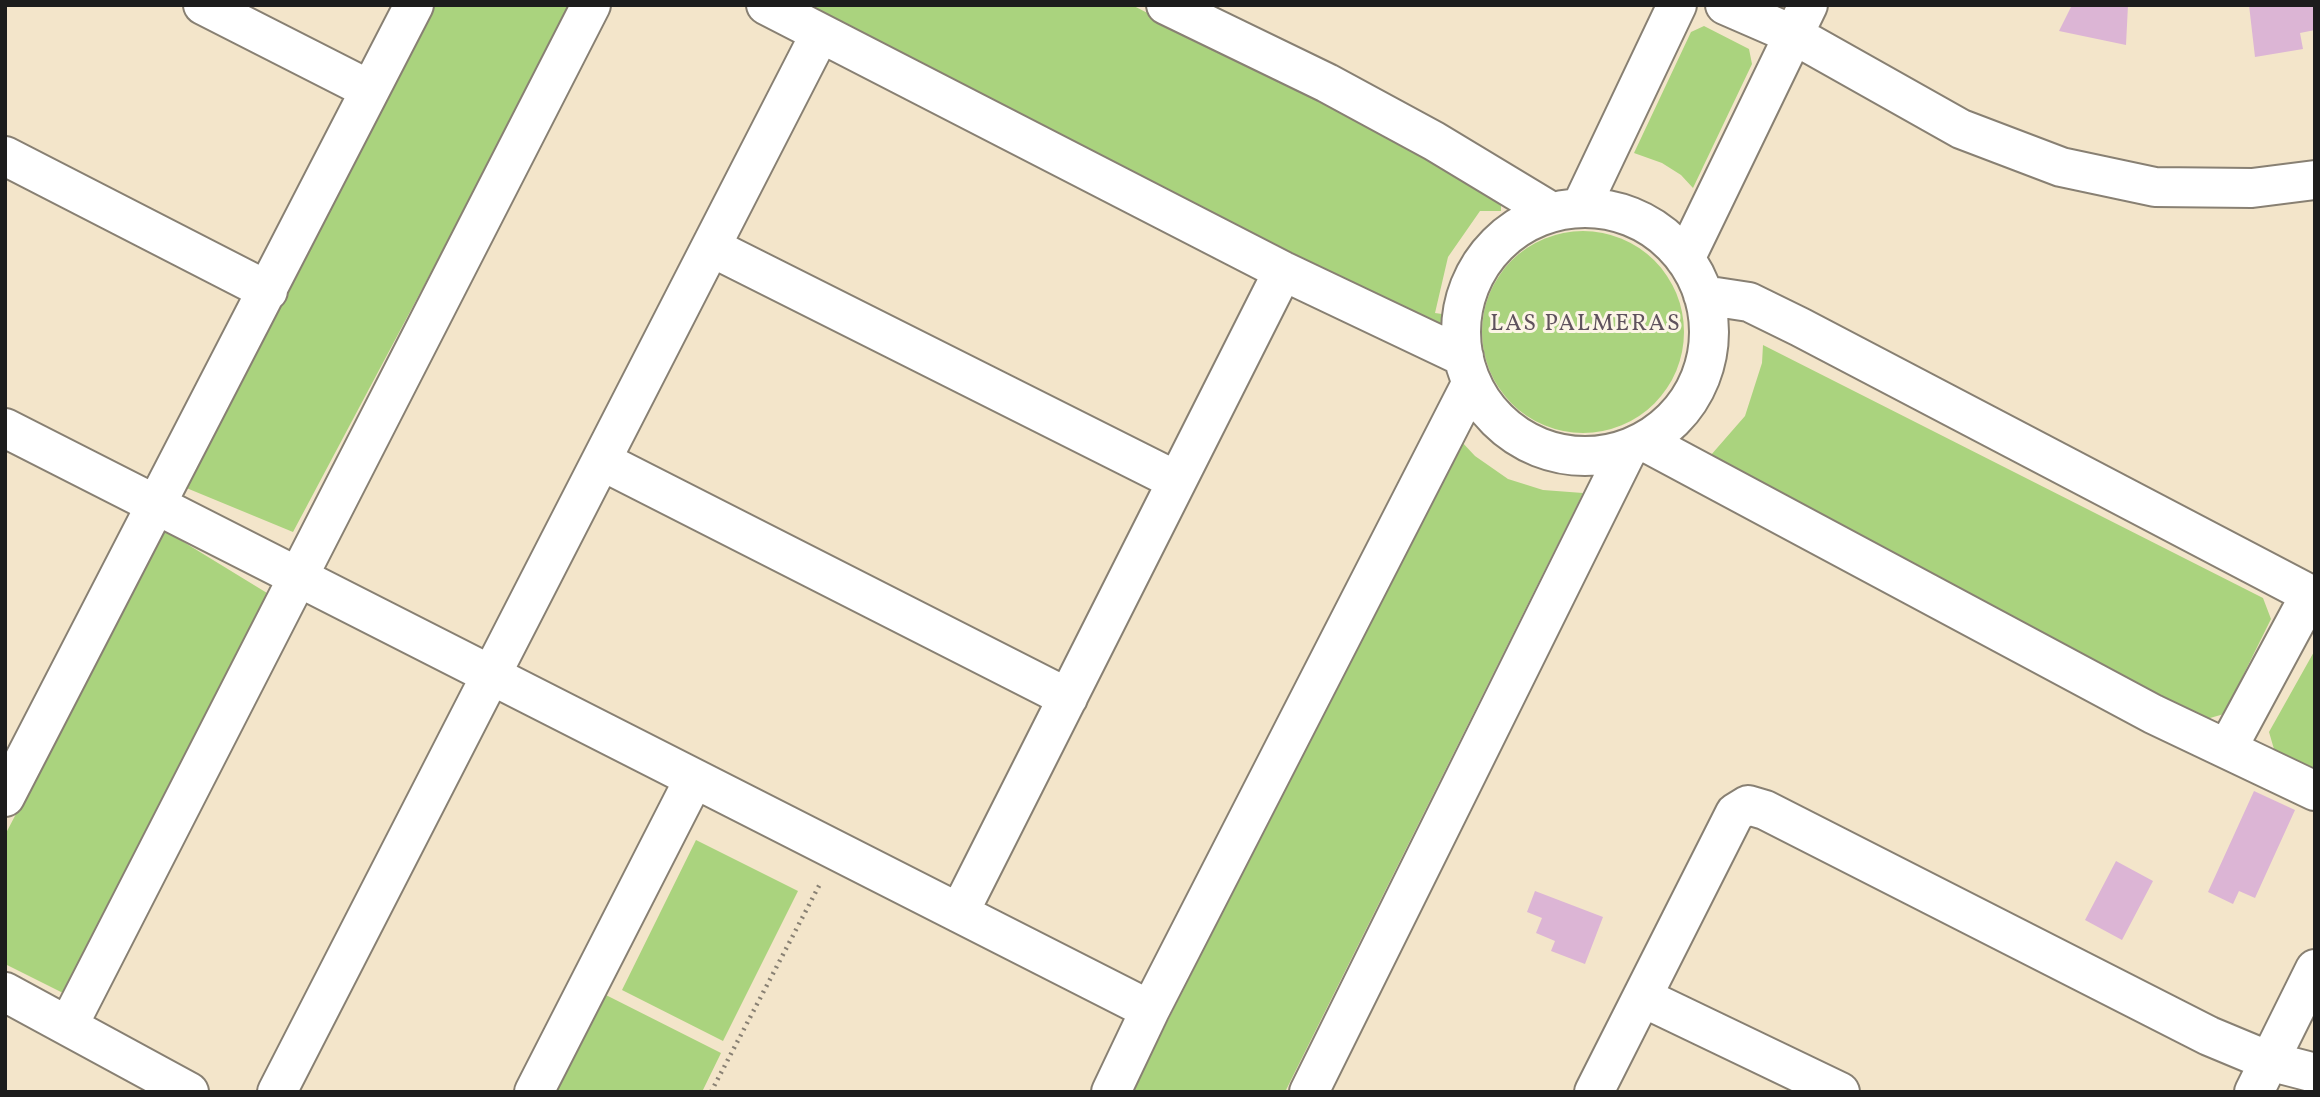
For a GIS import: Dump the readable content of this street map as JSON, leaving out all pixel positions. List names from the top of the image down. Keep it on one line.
{"districts":["LAS PALMERAS"]}
